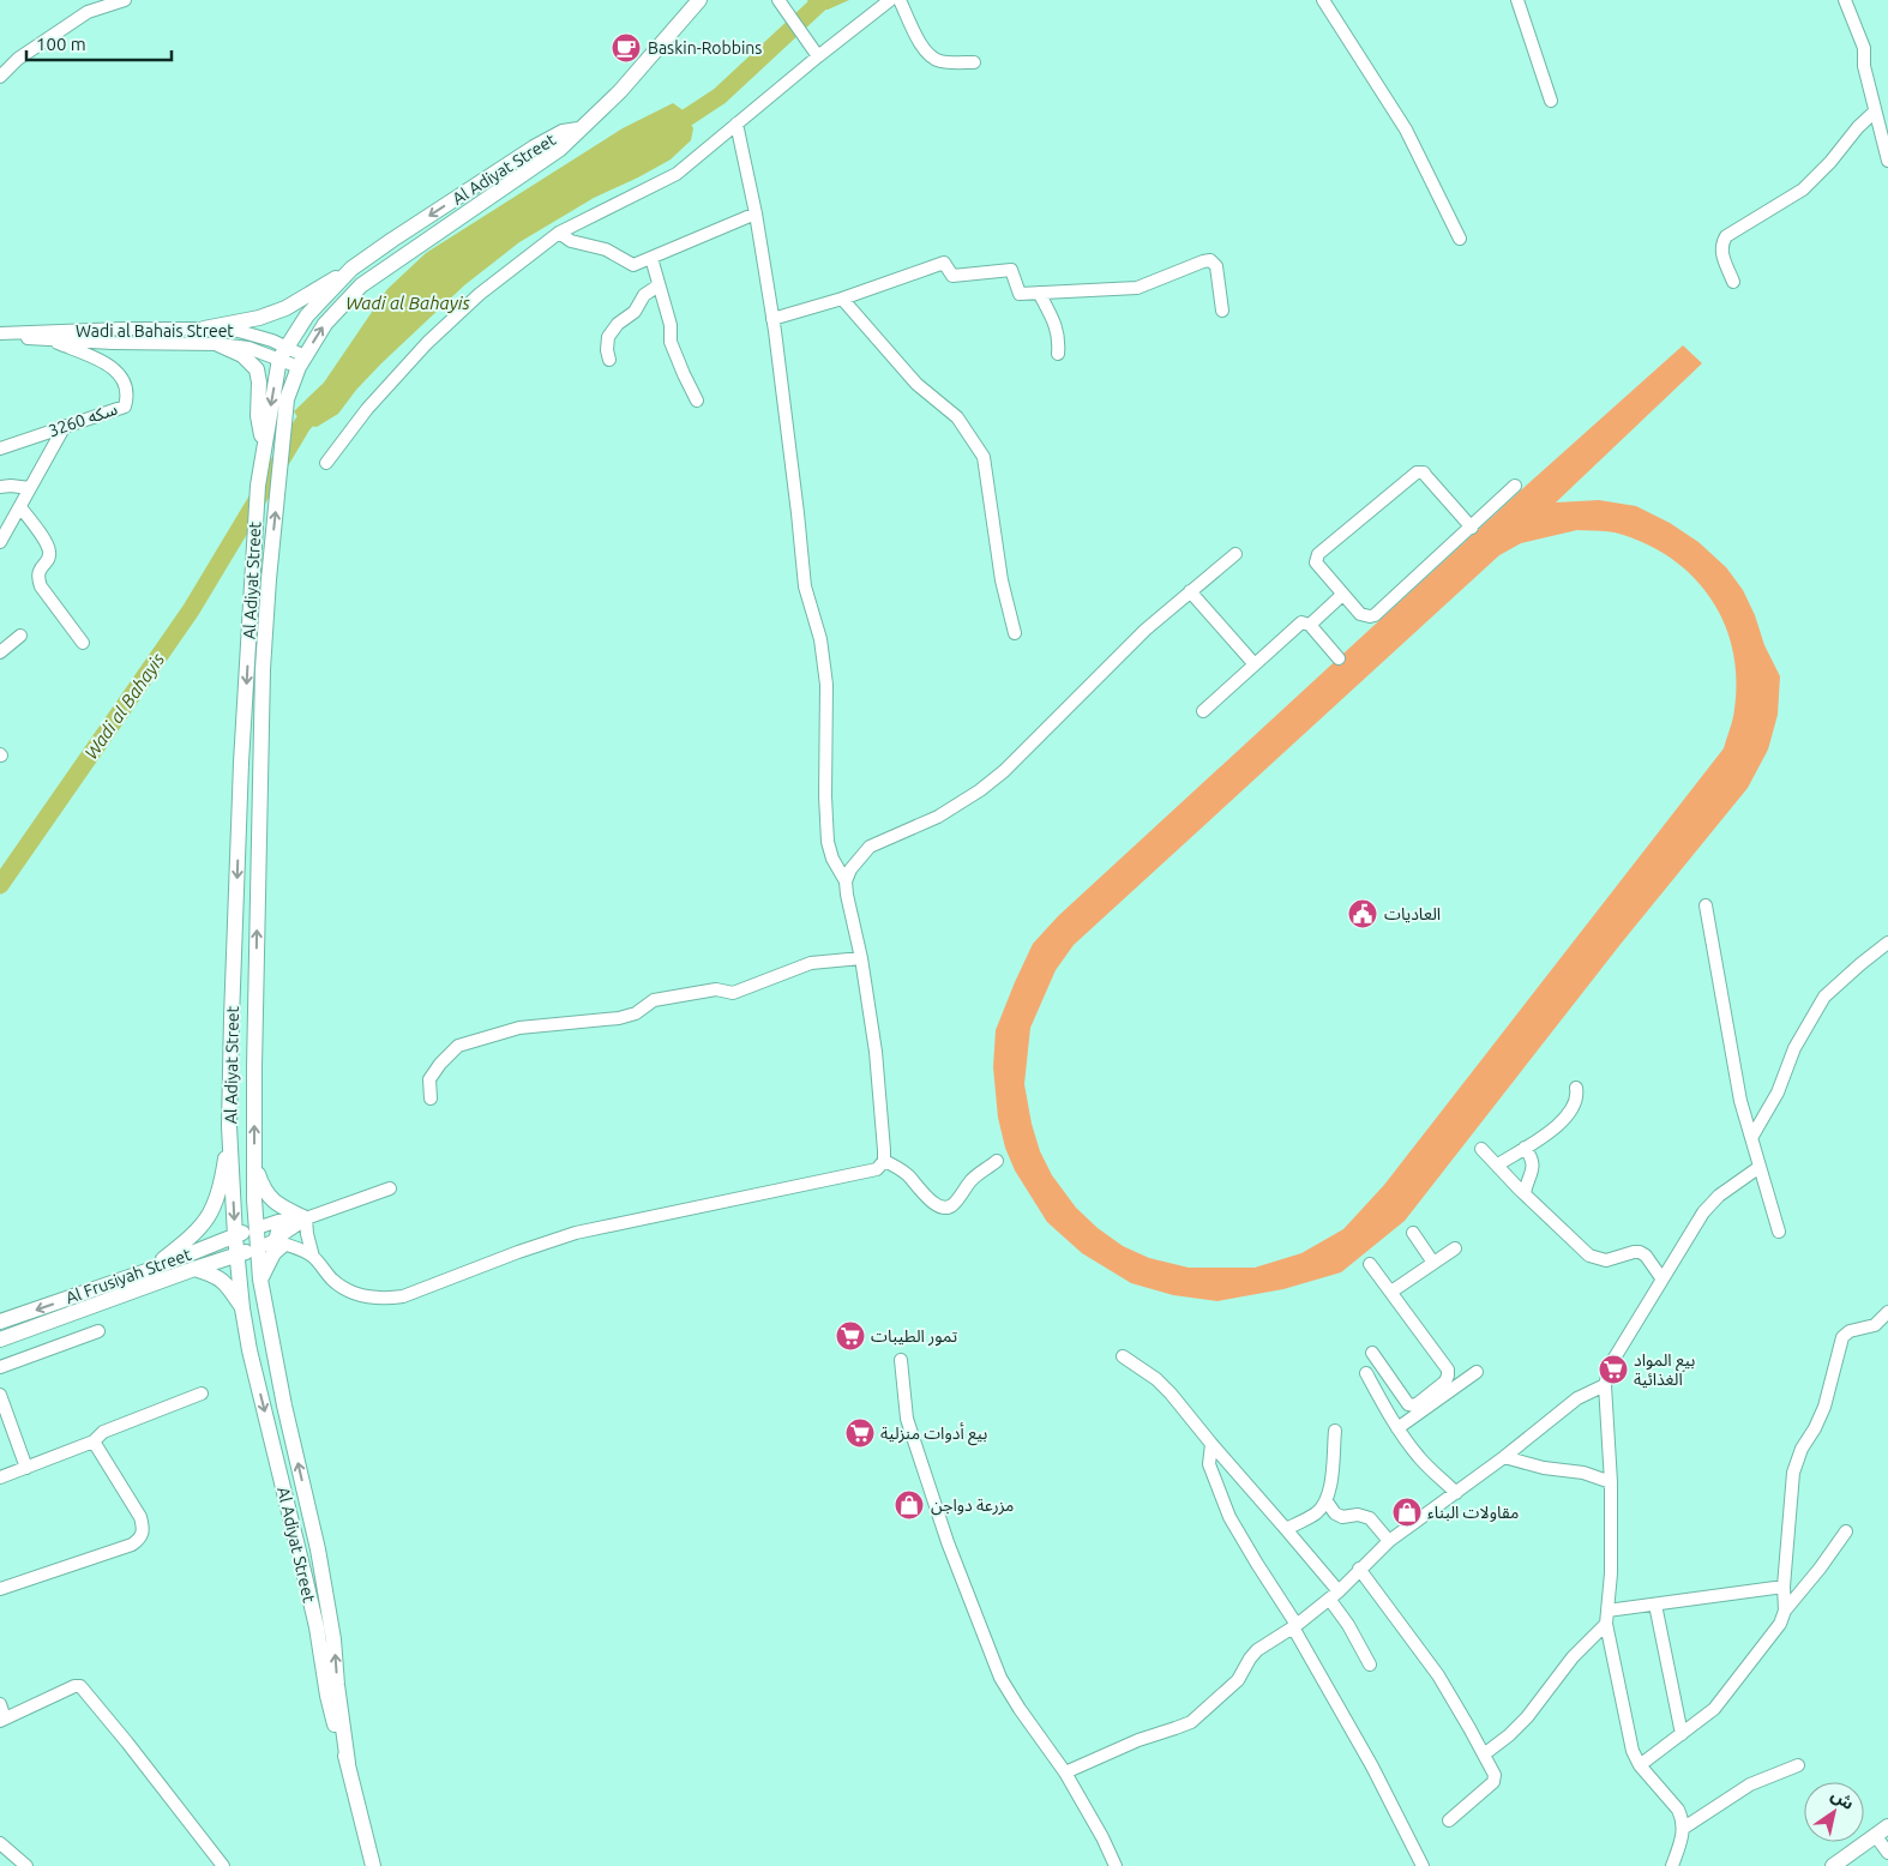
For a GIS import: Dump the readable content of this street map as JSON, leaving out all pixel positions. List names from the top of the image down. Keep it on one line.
{"streets":{"main road":["Al Adiyat Street","Al Frusiyah Street"],"street":["Wadi al Bahais Street","سكه 3260"]},"crossings":[["Al Adiyat Street","Wadi al Bahais Street"],["Al Adiyat Street","Al Frusiyah Street"],["Wadi al Bahais Street","سكه 3260"]],"water":["Wadi al Bahayis"],"places":{"cafe":["Baskin-Robbins"],"public building":["العاديات"],"supermarket":["تمور الطيبات","بيع المواد الغذائية","بيع أدوات منزلية"],"shop":["مزرعة دواجن","مقاولات البناء"]},"scale_bar":"100 m","north":"top right"}
